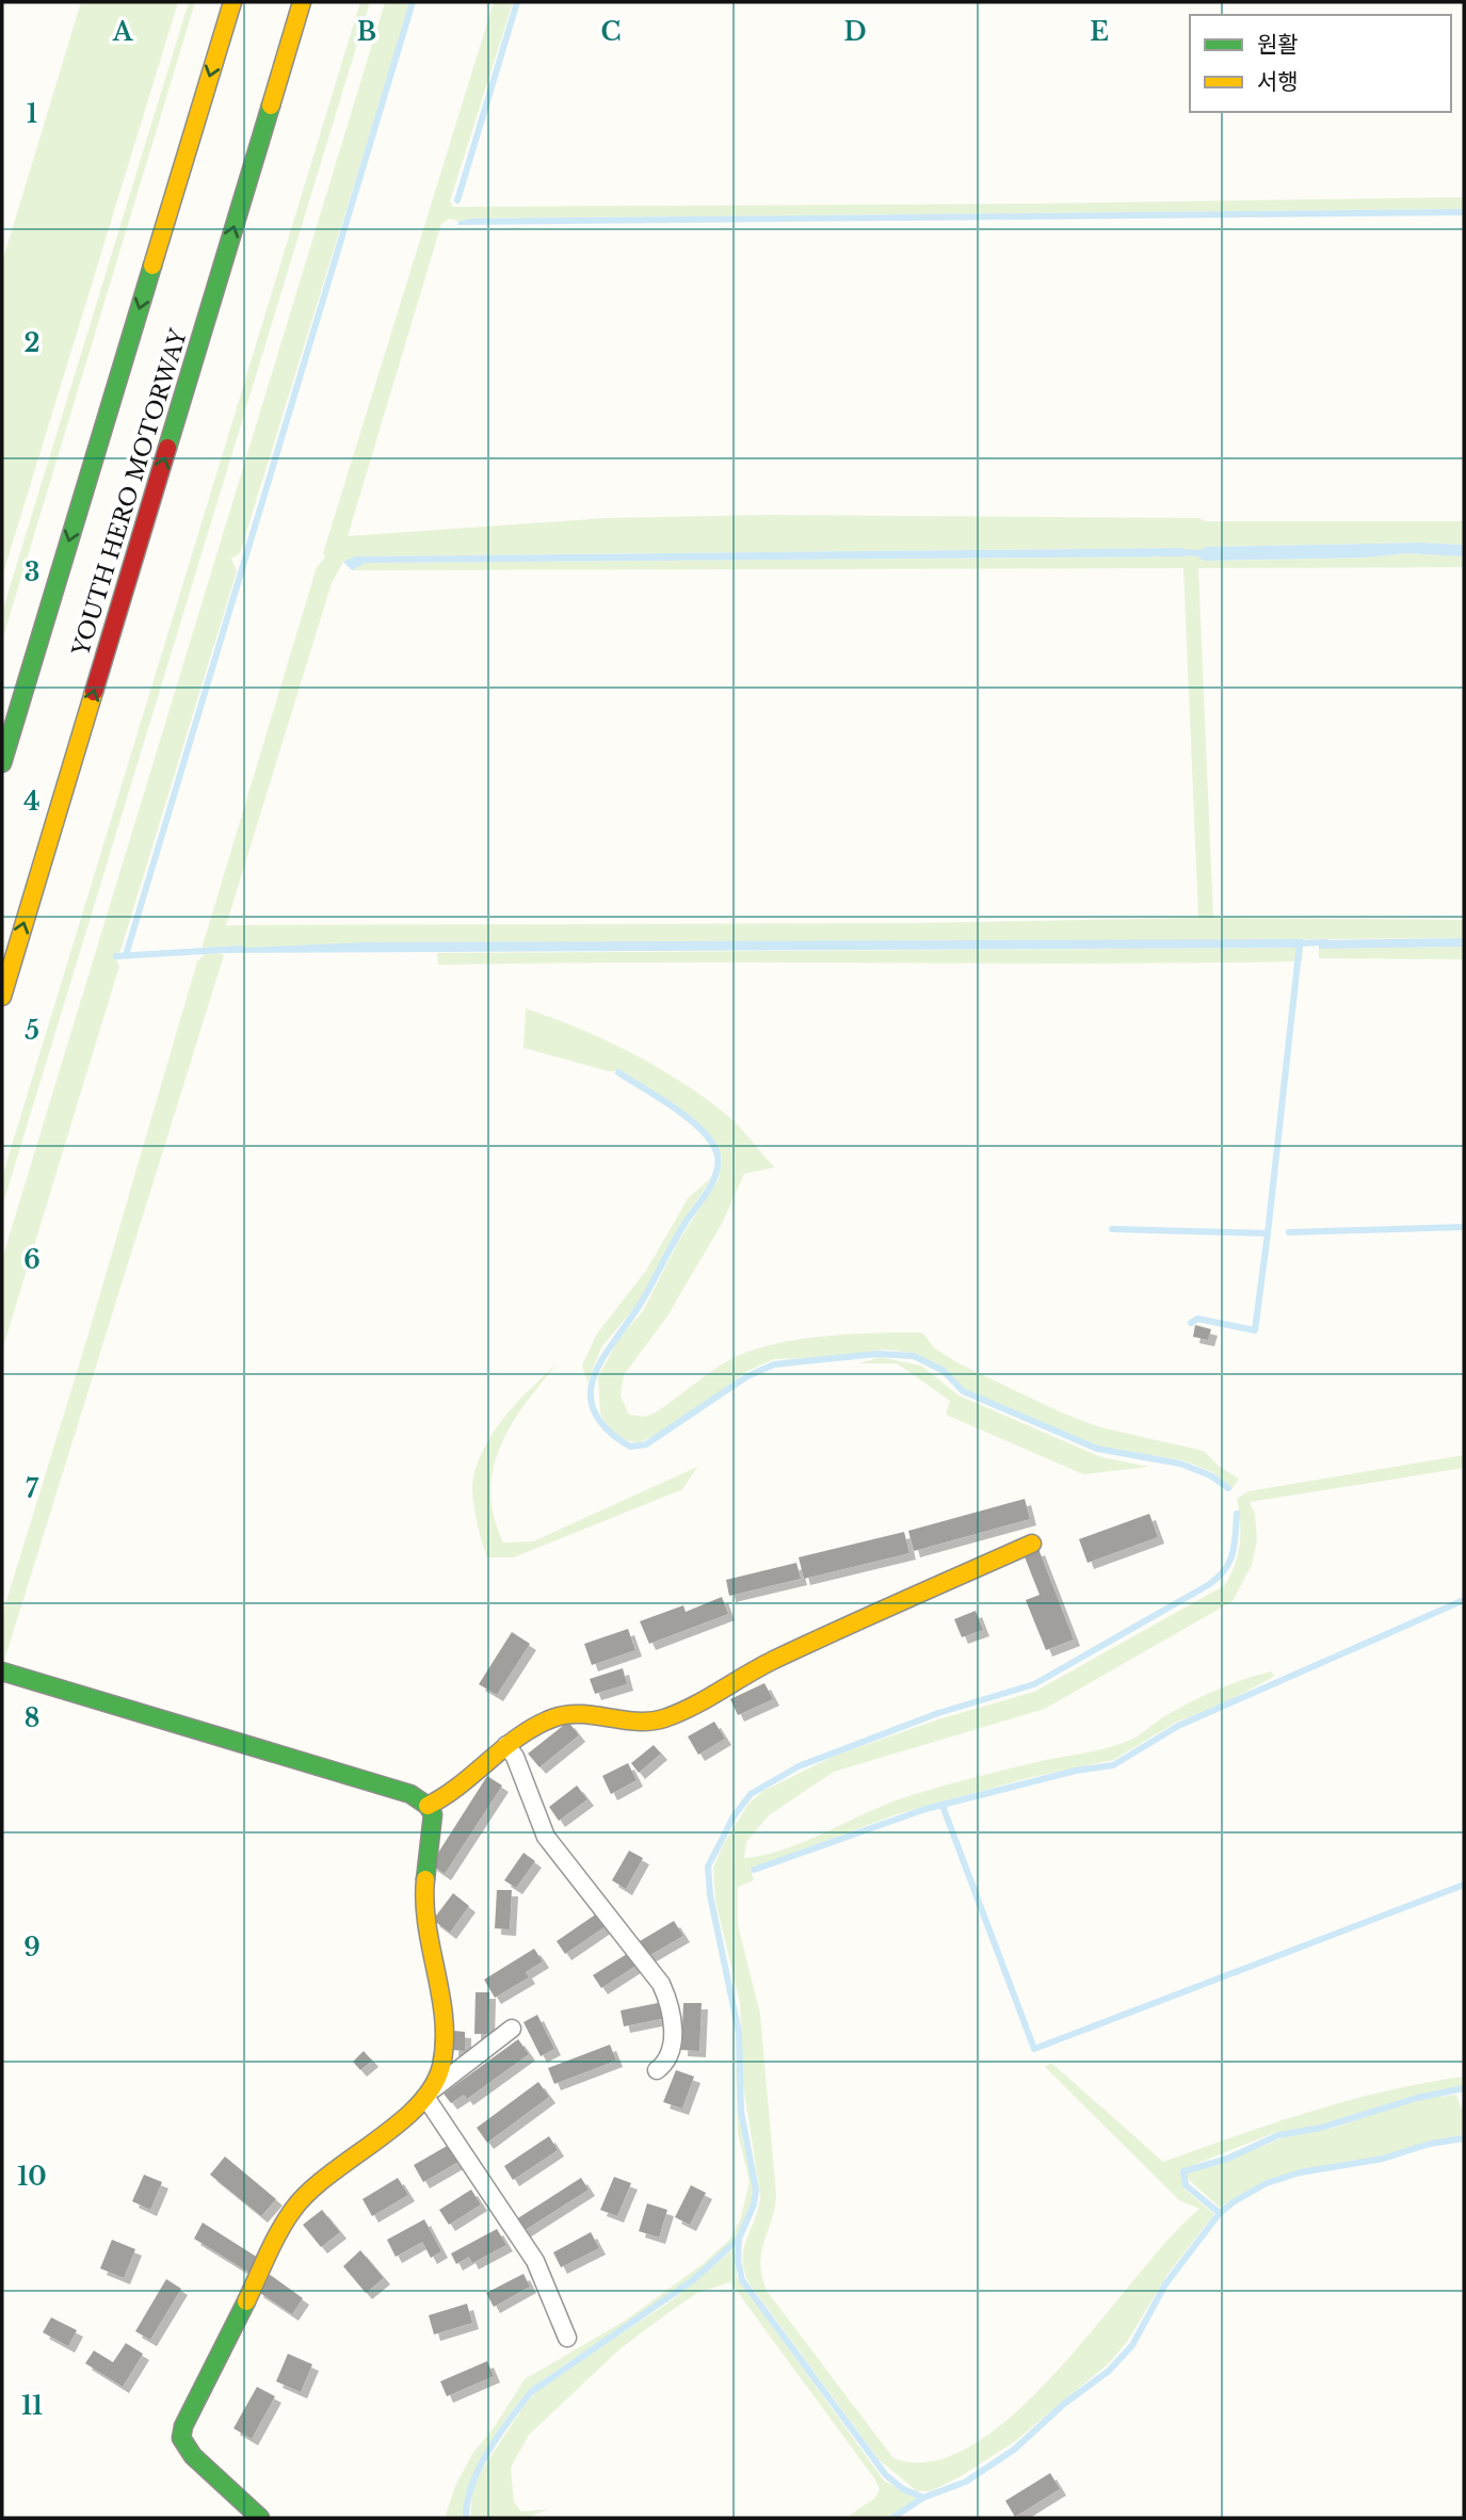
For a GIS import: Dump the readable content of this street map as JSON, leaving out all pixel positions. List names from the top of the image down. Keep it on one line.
{"streets":{"main road":["YOUTH HERO MOTORWAY"]},"legend":["원활","서행"],"grid":{"columns":["A","B","C","D","E"],"rows":["1","2","3","4","5","6","7","8","9","10","11"]}}
